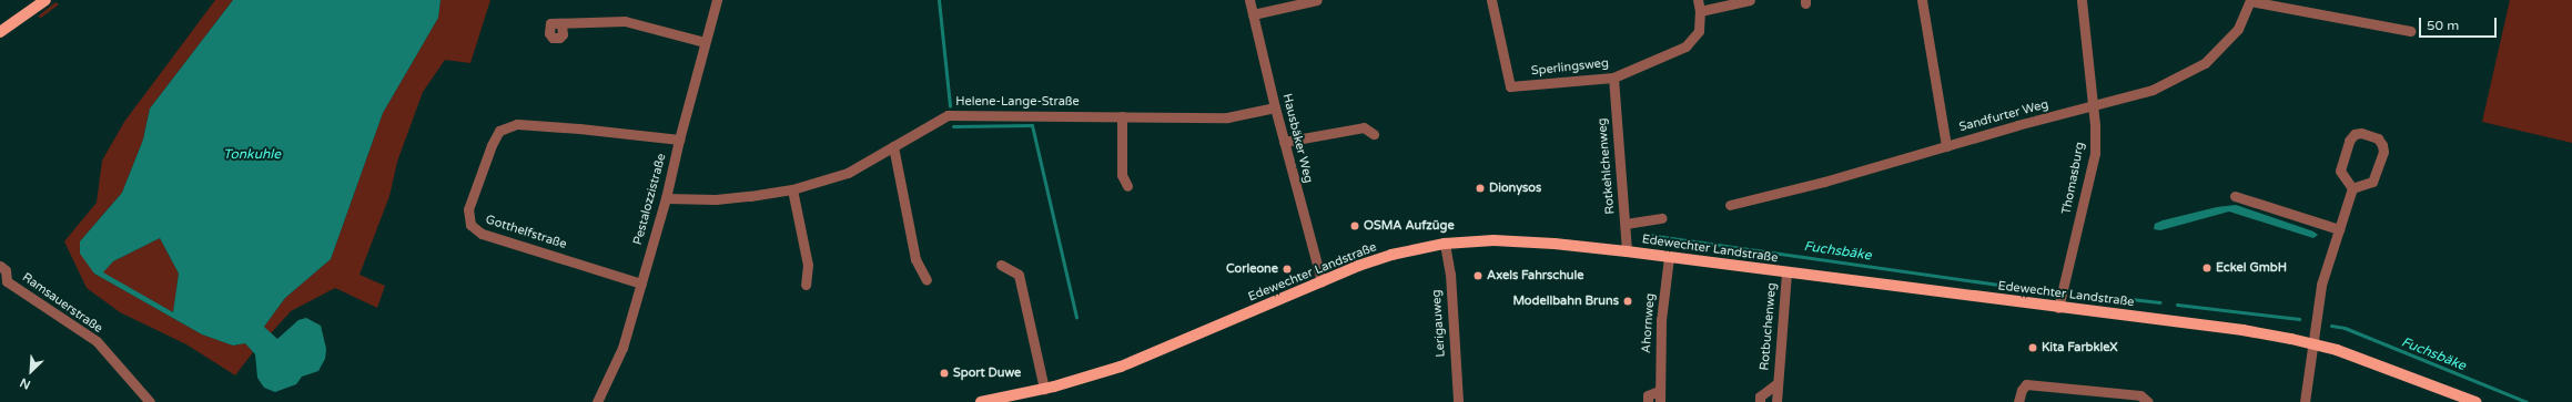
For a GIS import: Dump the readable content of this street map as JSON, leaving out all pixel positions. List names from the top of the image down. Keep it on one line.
{"streets":{"main road":["Edewechter Landstraße"],"street":["Sperlingsweg","Helene-Lange-Straße","Sandfurter Weg","Hausbäker Weg","Rotkehlchenweg","Thomasburg","Pestalozzistraße","Gotthelfstraße","Ramsauerstraße","Lerigauweg","Ahornweg","Rotbuchenweg"]},"crossings":[["Sperlingsweg","Rotkehlchenweg"],["Helene-Lange-Straße","Hausbäker Weg"],["Helene-Lange-Straße","Pestalozzistraße"],["Sandfurter Weg","Thomasburg"],["Hausbäker Weg","Edewechter Landstraße"],["Rotkehlchenweg","Edewechter Landstraße"],["Thomasburg","Edewechter Landstraße"],["Pestalozzistraße","Gotthelfstraße"],["Edewechter Landstraße","Lerigauweg"],["Edewechter Landstraße","Ahornweg"],["Edewechter Landstraße","Rotbuchenweg"]],"water":["Tonkuhle","Fuchsbäke"],"places":["Dionysos","OSMA Aufzüge","Eckel GmbH","Corleone","Axels Fahrschule","Modellbahn Bruns","Kita FarbkleX","Sport Duwe"],"scale_bar":"50 m","north":"bottom left"}
